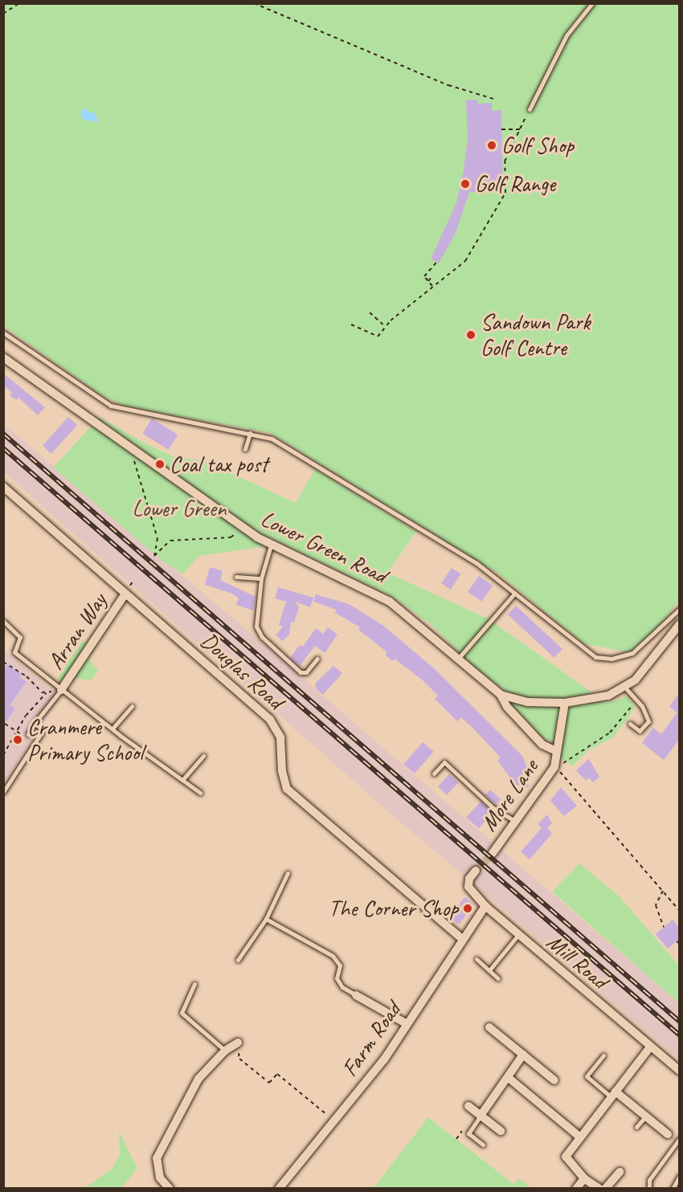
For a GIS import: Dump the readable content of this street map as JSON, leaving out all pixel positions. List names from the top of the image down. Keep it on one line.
{"streets":{"street":["Lower Green Road","Arran Way","Douglas Road","More Lane","Mill Road","Farm Road"]},"crossings":[["Arran Way","Douglas Road"],["Douglas Road","Farm Road"],["Mill Road","Farm Road"]],"parks":["Lower Green"],"places":["Golf Shop","Golf Range","Sandown Park Golf Centre","Coal tax post","Cranmere Primary School","The Corner Shop"]}
